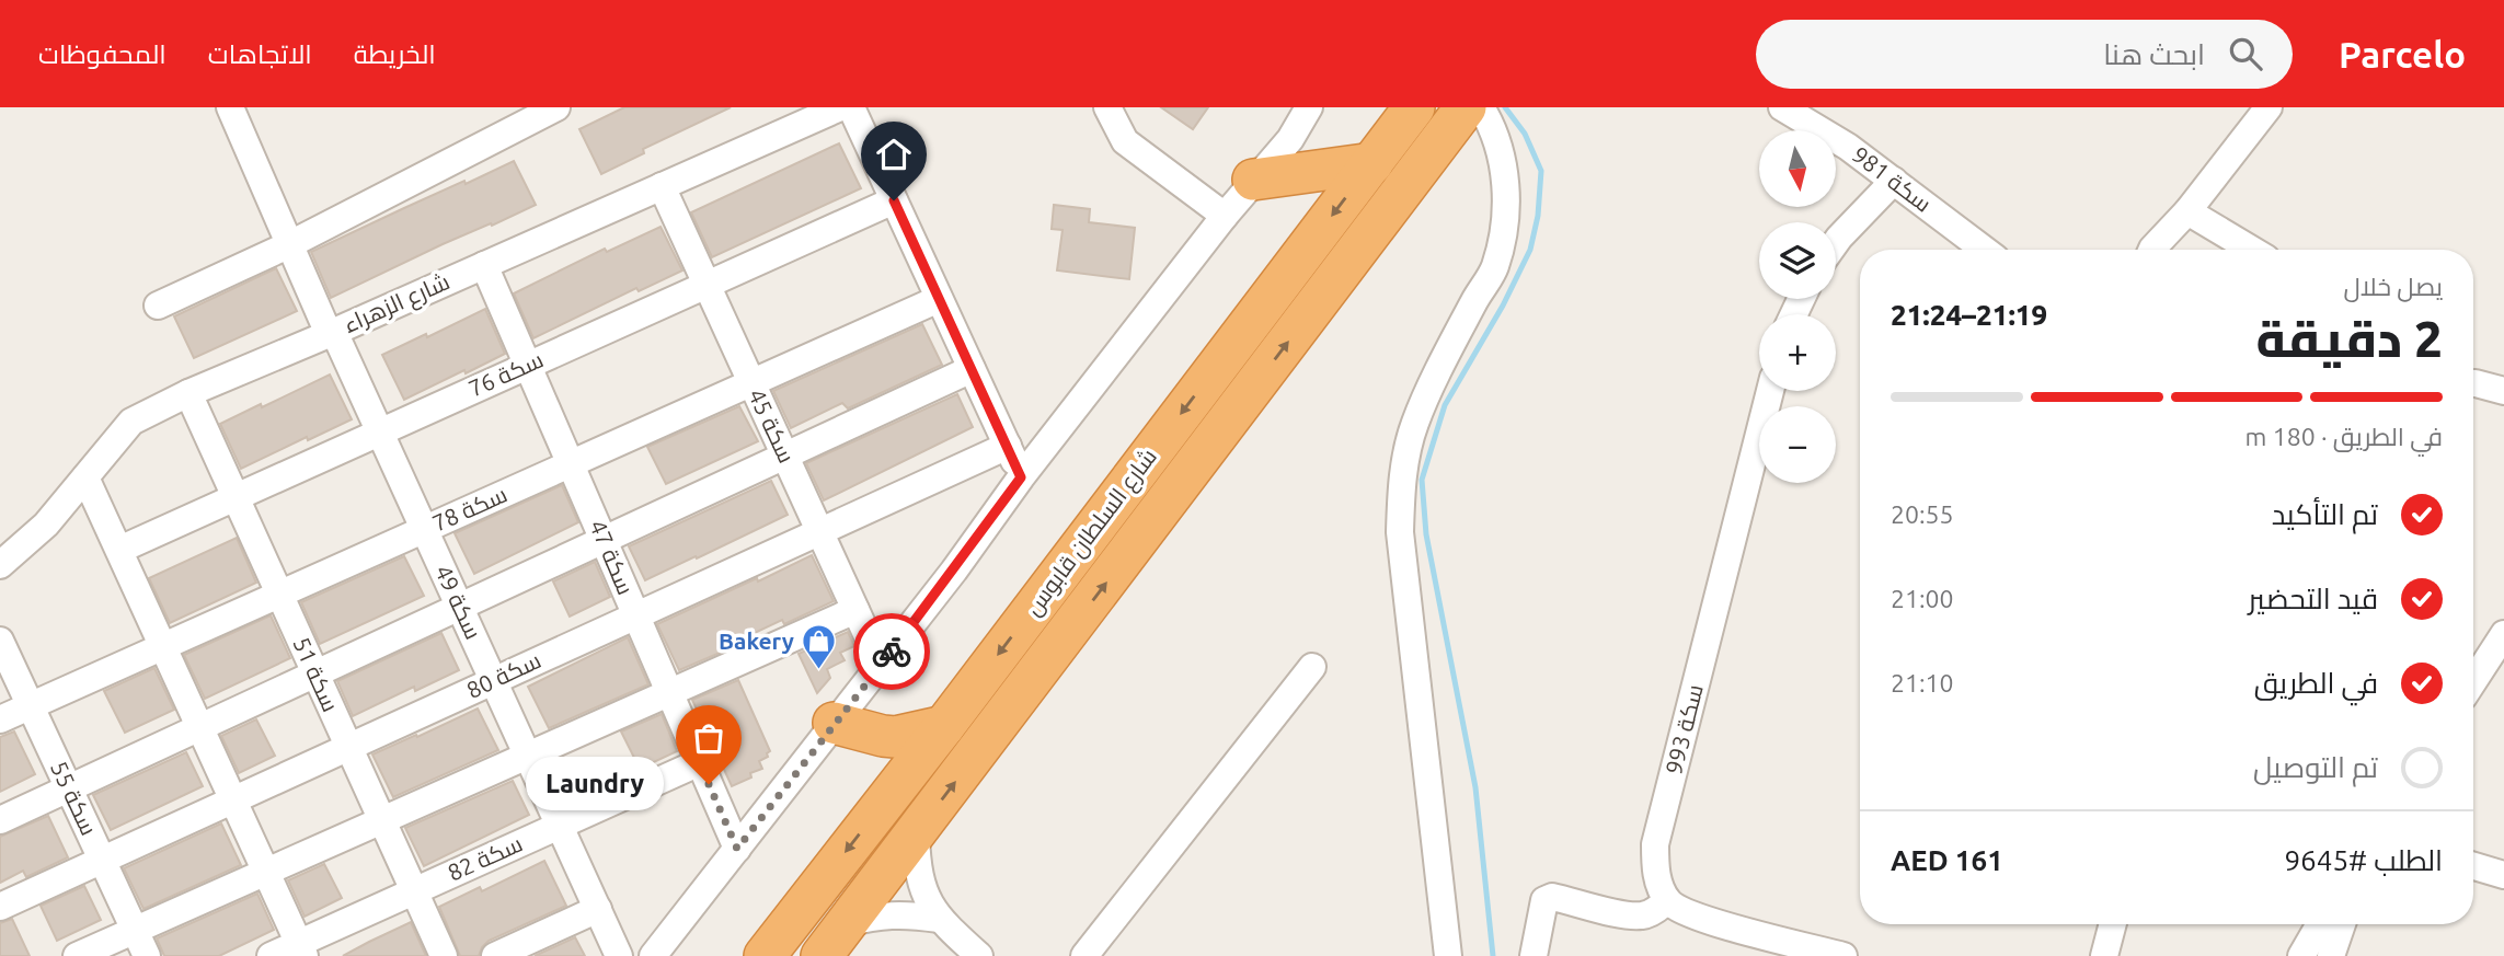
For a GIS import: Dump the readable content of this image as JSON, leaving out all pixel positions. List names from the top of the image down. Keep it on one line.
{"streets":{"highway":["شارع السلطان قابوس"],"street":["سكة 981","شارع الزهراء","سكة 76","سكة 45","سكة 78","سكة 47","سكة 49","سكة 51","سكة 80","سكة 993","سكة 55","سكة 82"]},"crossings":[["شارع الزهراء","سكة 45"],["شارع الزهراء","سكة 47"],["شارع الزهراء","سكة 49"],["شارع الزهراء","سكة 51"],["سكة 76","سكة 45"],["سكة 76","سكة 47"],["سكة 76","سكة 49"],["سكة 76","سكة 51"],["سكة 45","سكة 78"],["سكة 45","سكة 80"],["سكة 78","سكة 47"],["سكة 78","سكة 49"],["سكة 78","سكة 51"],["سكة 78","سكة 55"],["سكة 47","سكة 80"],["سكة 47","سكة 82"],["سكة 49","سكة 80"],["سكة 49","سكة 82"],["سكة 51","سكة 80"],["سكة 51","سكة 82"],["سكة 80","سكة 55"]],"places":{"shop":["Bakery"],"other":["Laundry"]},"north":"bottom","page":{"header":"Parcelo","search":"ابحث هنا","nav":["الخريطة","الاتجاهات","المحفوظات"],"map_buttons":["+","−"],"heading":["2 دقيقة","يصل خلال","21:19–21:24"],"panel":["الطلب #9645","AED 161"],"bar":"في الطريق · 180 m","list":[["تم التأكيد","20:55"],["قيد التحضير","21:00"],["في الطريق","21:10"],"تم التوصيل"],"bubble":"Laundry"}}
